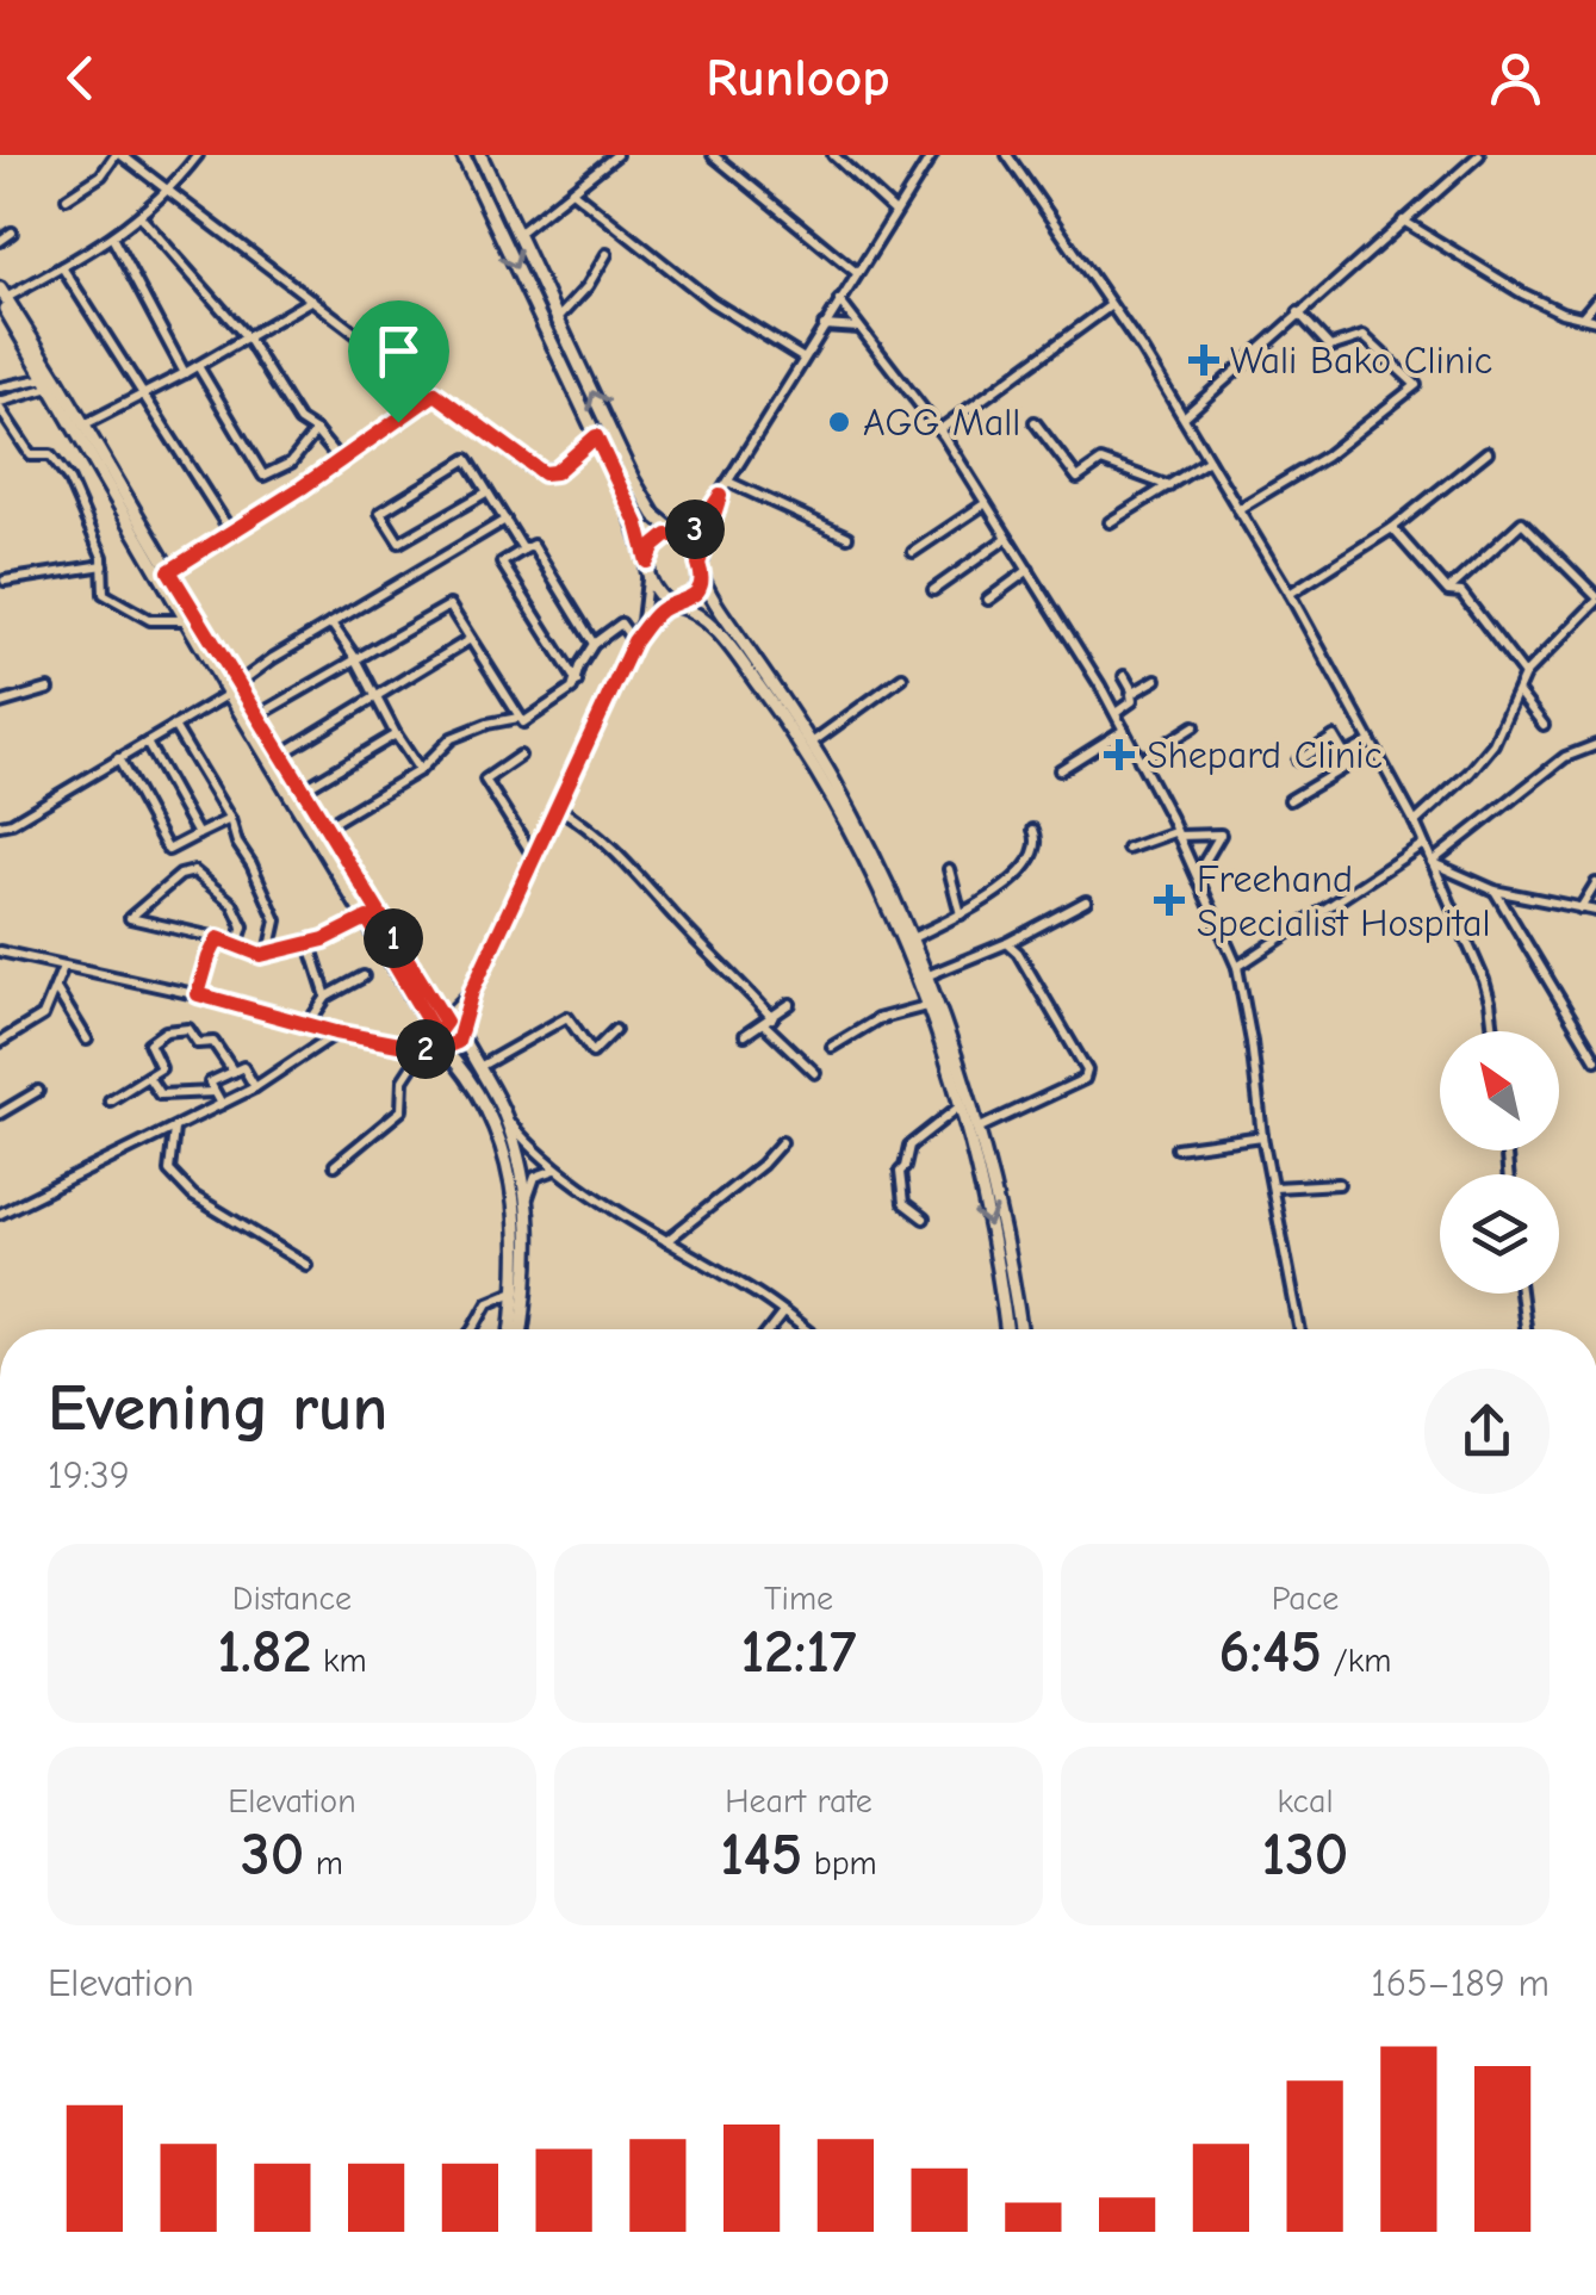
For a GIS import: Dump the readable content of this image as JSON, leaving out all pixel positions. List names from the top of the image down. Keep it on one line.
{"places":{"health":["Wali Bako Clinic","Shepard Clinic","Freehand Specialist Hospital"],"other":["AGG Mall"]},"north":"top left","page":{"header":"Runloop","pins":["3","1","2"],"heading":["Evening run","19:39"],"stats":[["Distance","1.82 km"],["Time","12:17"],["Pace","6:45 /km"],["Elevation","30 m"],["Heart rate","145 bpm"],["kcal","130"]],"chart":["Elevation","165–189 m"]}}
